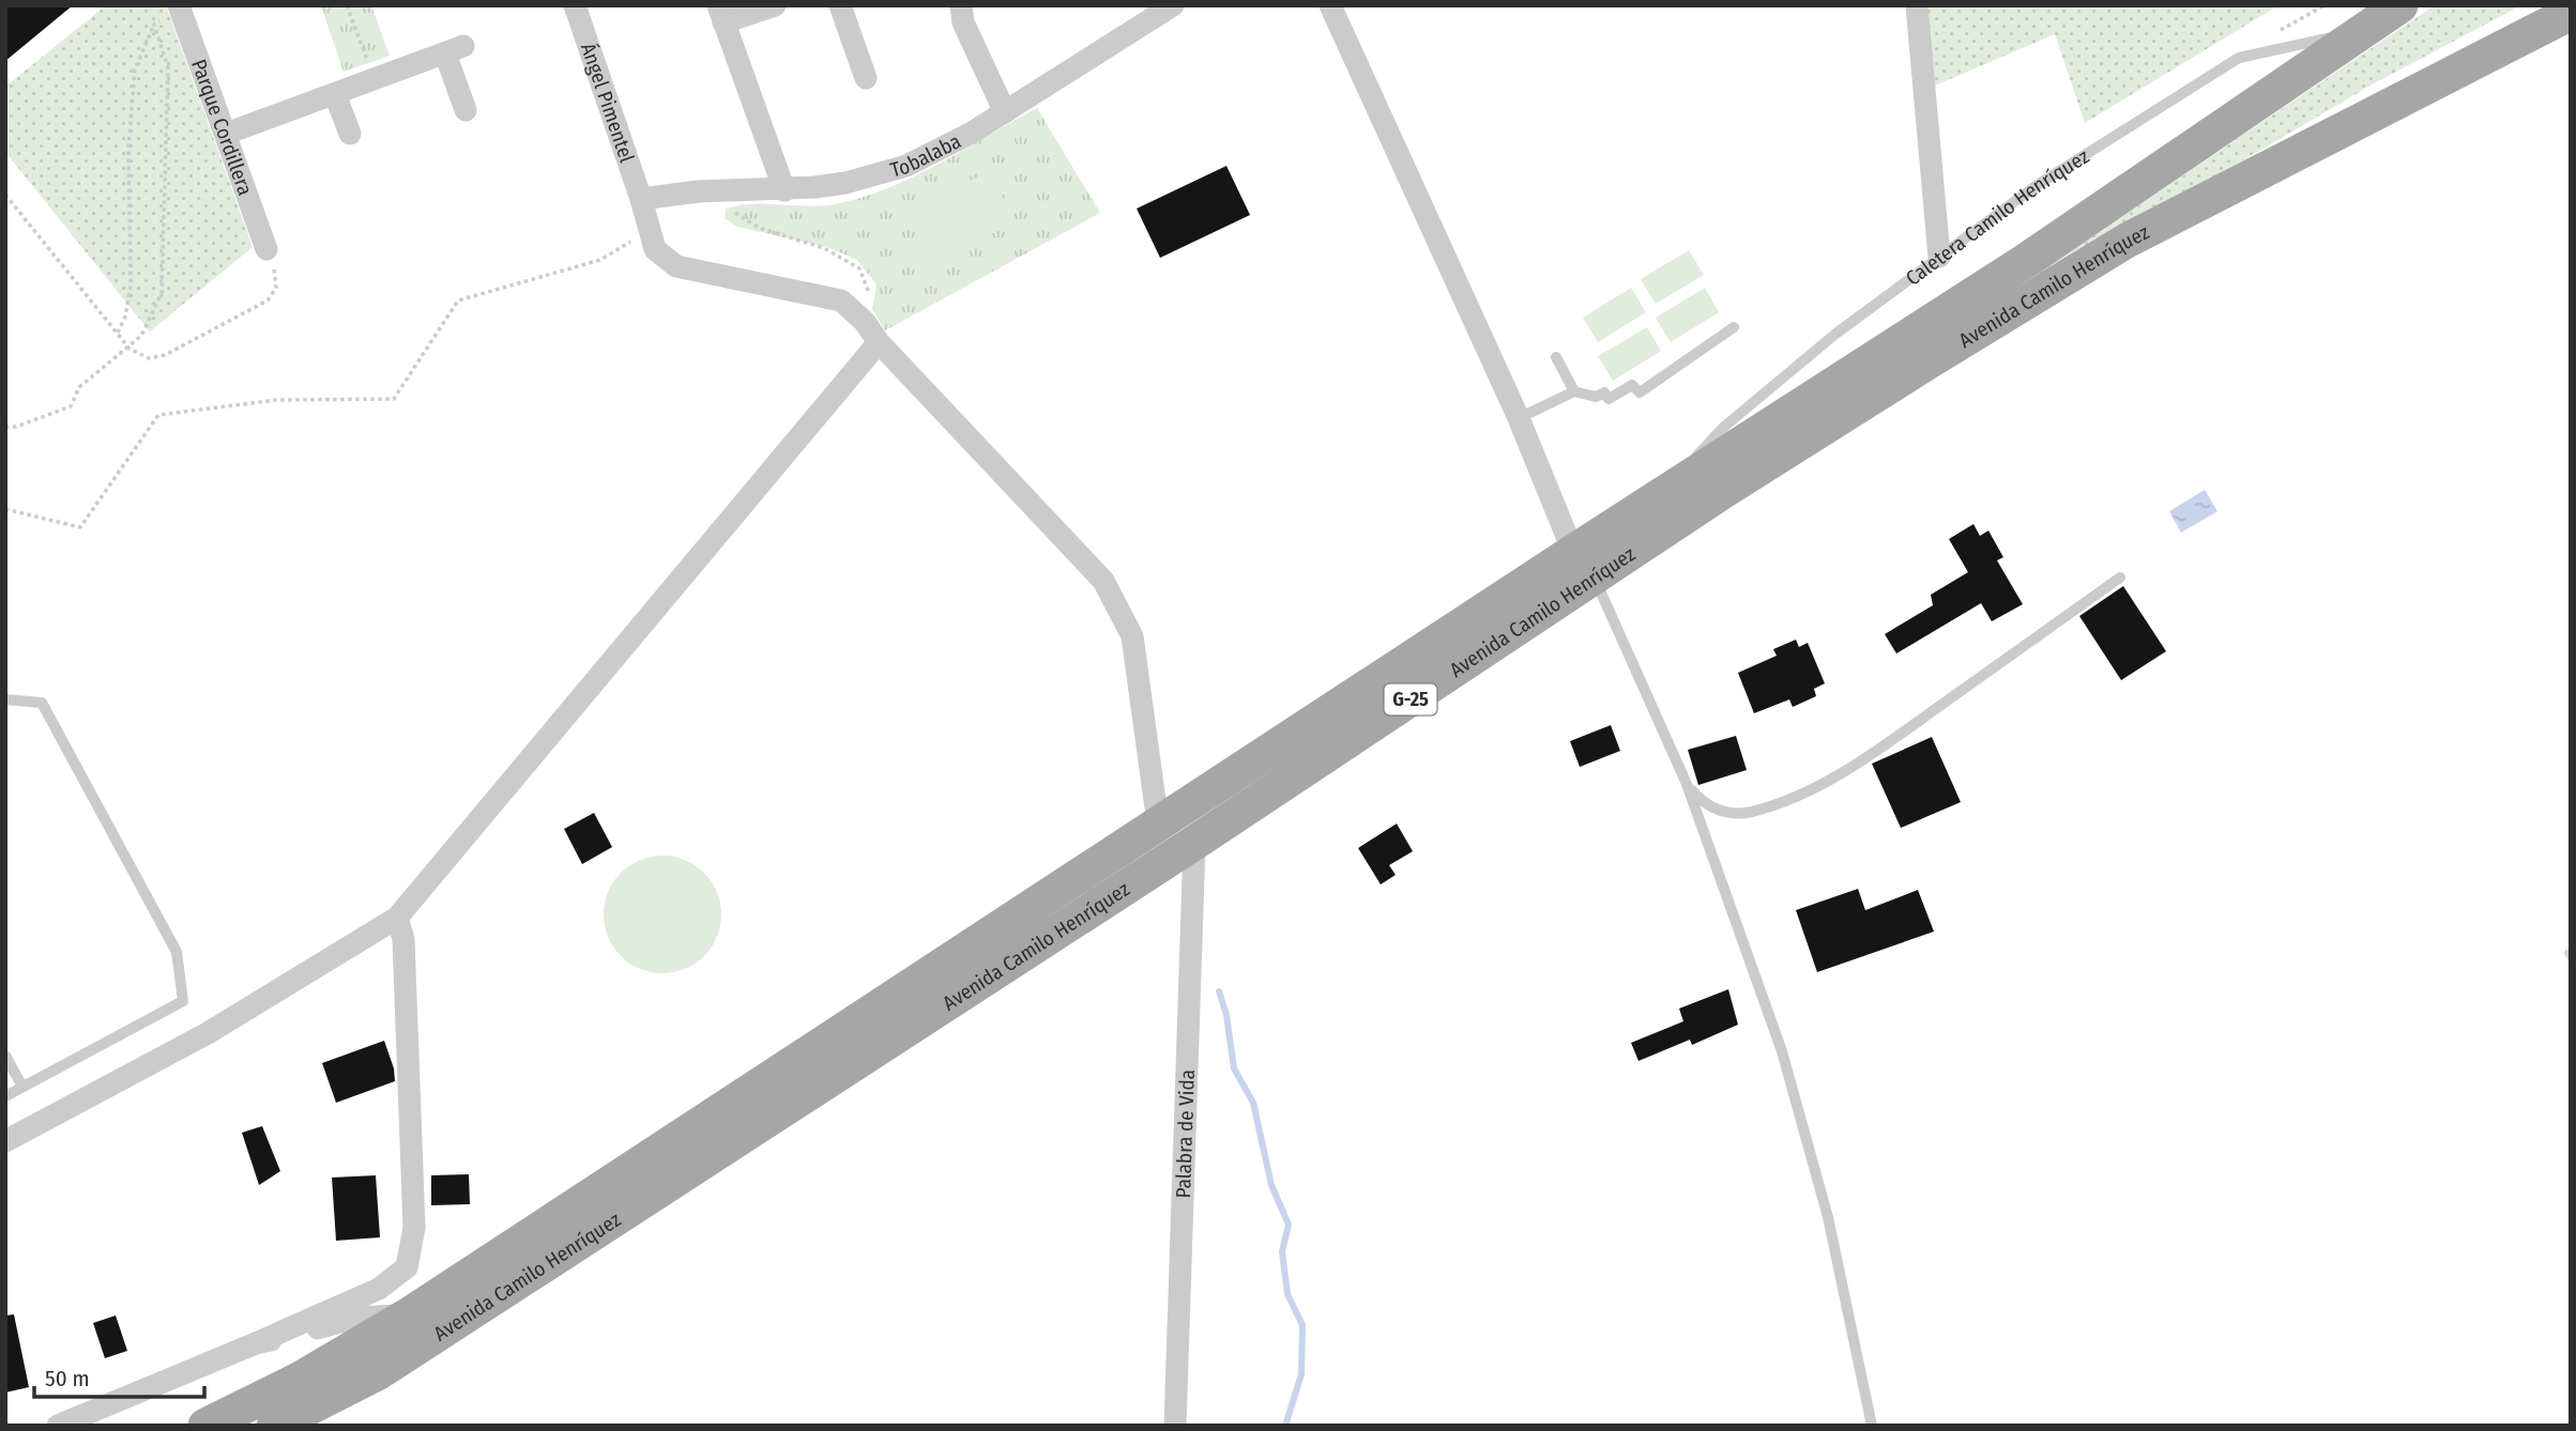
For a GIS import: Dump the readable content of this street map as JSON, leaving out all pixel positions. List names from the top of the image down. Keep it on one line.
{"streets":{"main road":["Avenida Camilo Henríquez","G-25"],"street":["Ángel Pimentel","Parque Cordillera","Tobalaba","Palabra de Vida"],"lane":["Caletera Camilo Henríquez"]},"crossings":[["Ángel Pimentel","Tobalaba"],["Ángel Pimentel","Avenida Camilo Henríquez"],["Caletera Camilo Henríquez","Avenida Camilo Henríquez"],["Avenida Camilo Henríquez","Palabra de Vida"]],"scale_bar":"50 m"}
